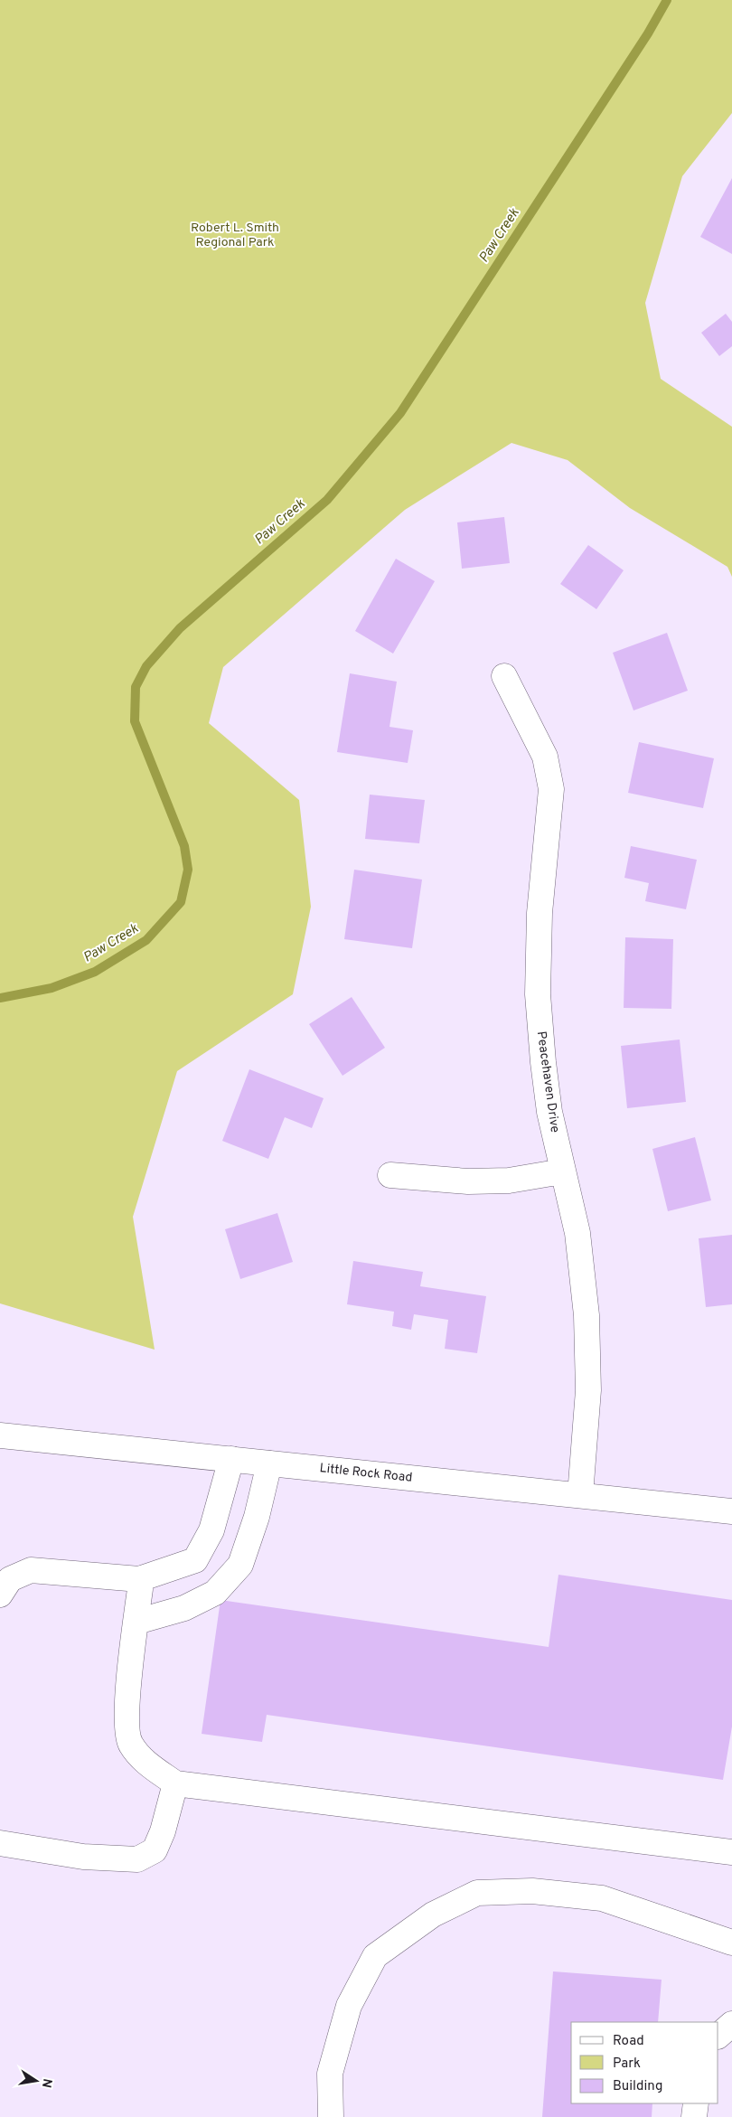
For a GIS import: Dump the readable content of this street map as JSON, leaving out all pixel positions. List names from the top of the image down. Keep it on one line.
{"streets":{"street":["Peacehaven Drive","Little Rock Road"]},"crossings":[["Peacehaven Drive","Little Rock Road"]],"water":["Paw Creek"],"parks":["Robert L. Smith Regional Park"],"legend":["Road","Park","Building"],"north":"right"}
